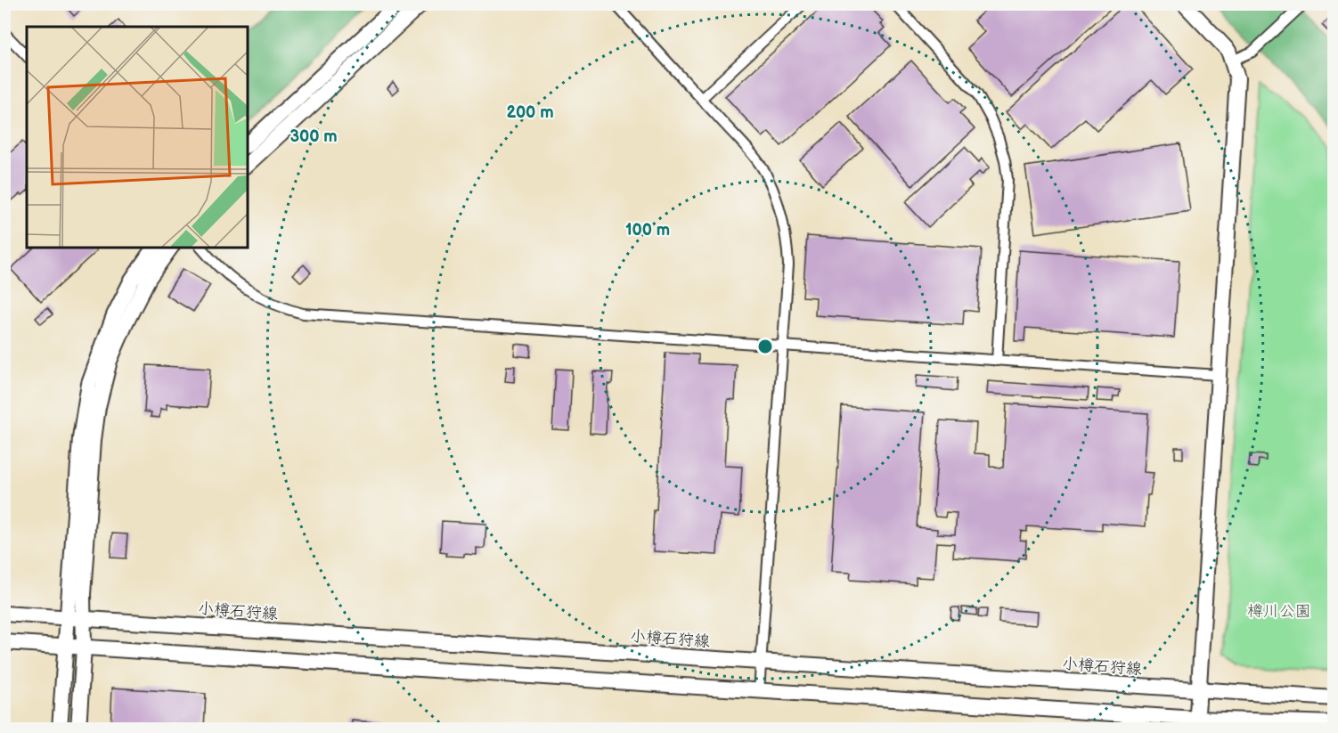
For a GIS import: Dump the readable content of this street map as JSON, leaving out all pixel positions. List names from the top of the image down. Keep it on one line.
{"streets":{"main road":["小樽石狩線"]},"parks":["樽川公園"],"rings":["200 m","300 m","100 m"]}
